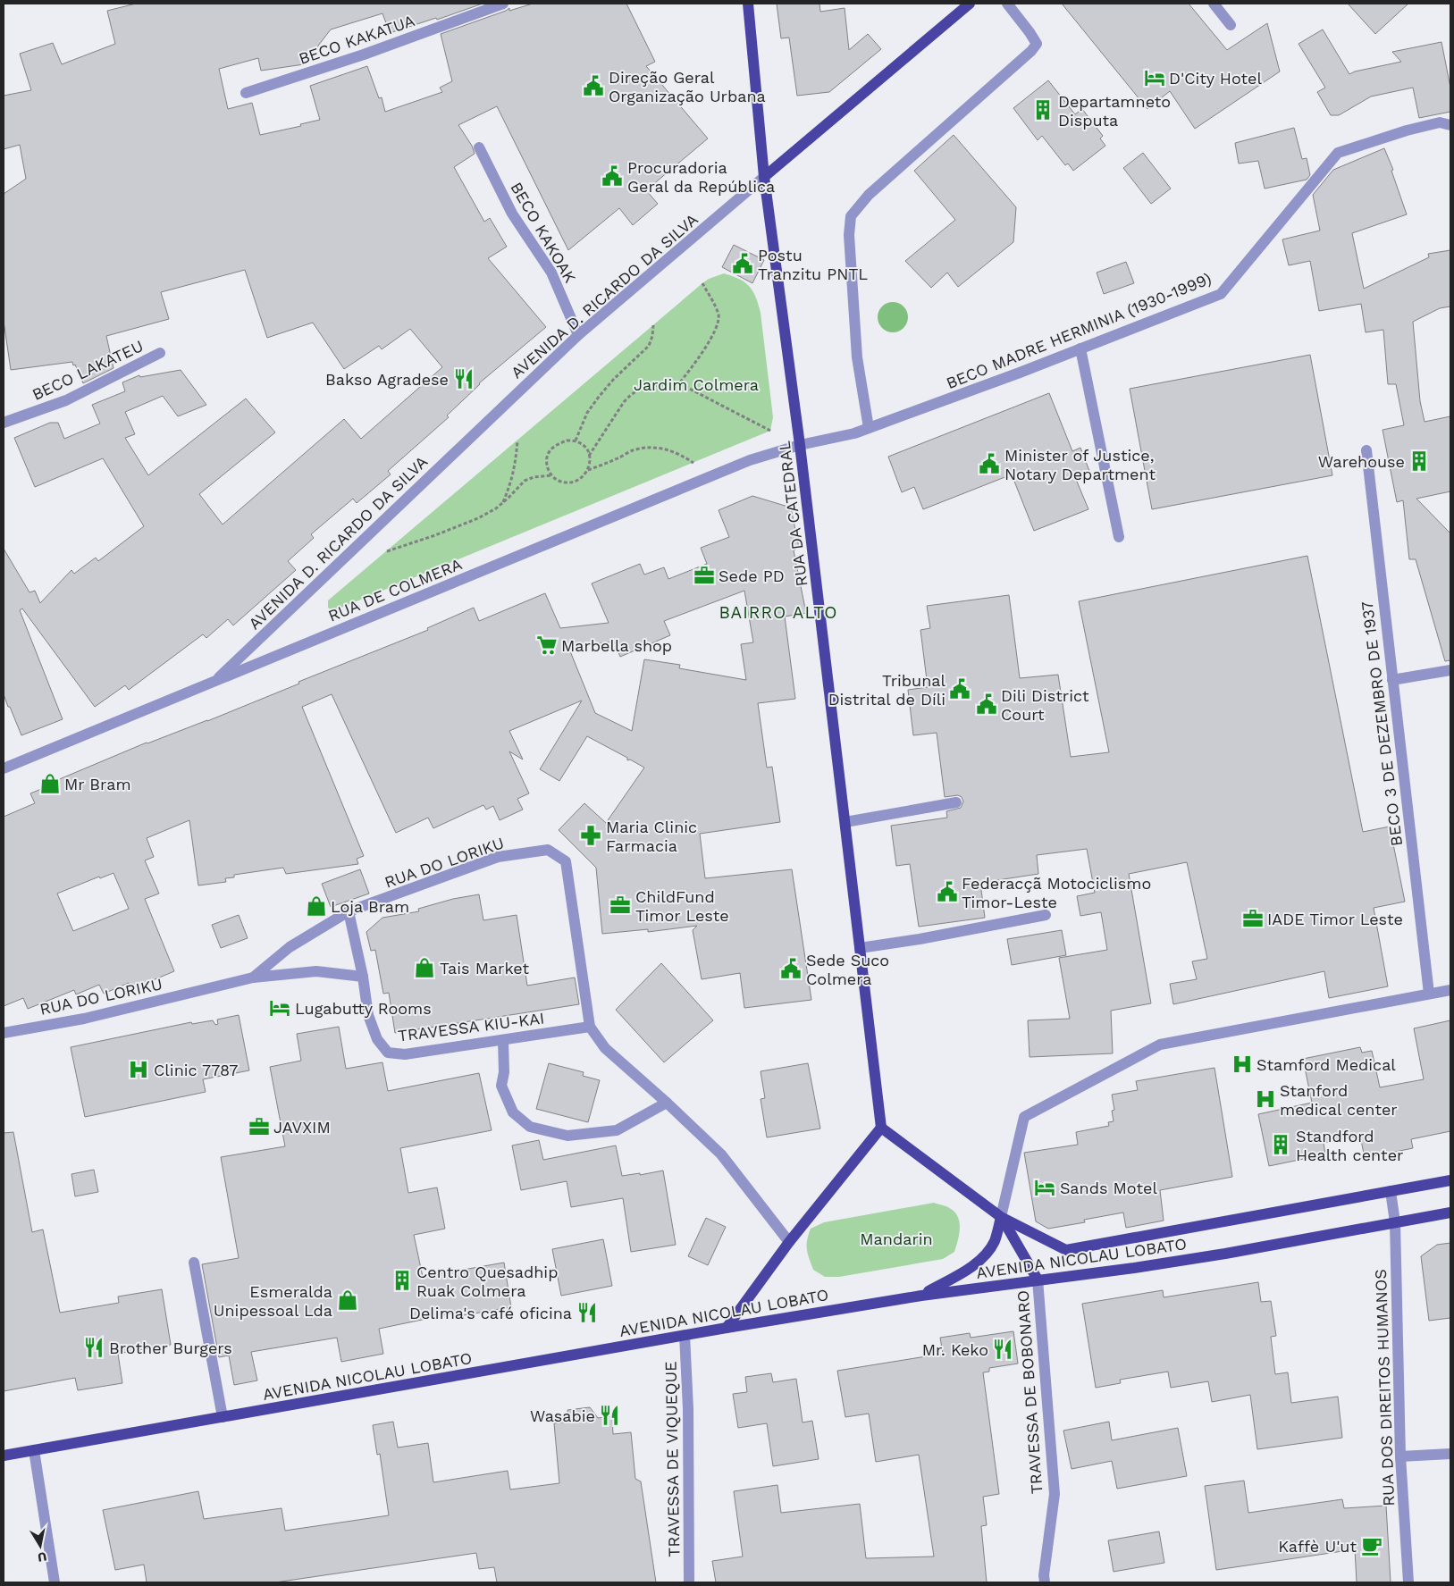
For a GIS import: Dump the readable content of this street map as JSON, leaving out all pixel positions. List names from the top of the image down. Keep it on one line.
{"streets":{"main road":["AVENIDA D. RICARDO DA SILVA","RUA DA CATEDRAL","AVENIDA NICOLAU LOBATO"],"street":["BECO KAKATUA","BECO KAKOAK","BECO MADRE HERMINIA (1930-1999)","BECO LAKATEU","RUA DE COLMERA","BECO 3 DE DEZEMBRO DE 1937","RUA DO LORIKU","TRAVESSA KIU-KAI","RUA DOS DIREITOS HUMANOS","TRAVESSA DE BOBONARO","TRAVESSA DE VIQUEQUE"]},"crossings":[["BECO KAKOAK","AVENIDA D. RICARDO DA SILVA"],["AVENIDA D. RICARDO DA SILVA","RUA DA CATEDRAL"],["AVENIDA D. RICARDO DA SILVA","RUA DE COLMERA"],["BECO MADRE HERMINIA (1930-1999)","RUA DA CATEDRAL"],["BECO MADRE HERMINIA (1930-1999)","RUA DE COLMERA"],["RUA DA CATEDRAL","RUA DE COLMERA"],["RUA DO LORIKU","TRAVESSA KIU-KAI"],["AVENIDA NICOLAU LOBATO","RUA DOS DIREITOS HUMANOS"],["AVENIDA NICOLAU LOBATO","TRAVESSA DE BOBONARO"],["AVENIDA NICOLAU LOBATO","TRAVESSA DE VIQUEQUE"]],"districts":["BAIRRO ALTO"],"parks":["Jardim Colmera","Mandarin"],"places":{"hotel":["D'City Hotel","Lugabutty Rooms","Sands Motel"],"public building":["Direção Geral Organização Urbana","Procuradoria Geral da República","Postu Tranzitu PNTL","Minister of Justice, Notary Department","Tribunal Distrital de Díli","Dili District Court","Federacçã Motociclismo Timor-Leste","Sede Suco Colmera"],"building":["Departamneto Disputa","Warehouse","Standford Health center","Centro Quesadhip Ruak Colmera"],"restaurant":["Bakso Agradese","Delima's café oficina","Brother Burgers","Mr. Keko","Wasabie"],"office":["Sede PD","ChildFund Timor Leste","IADE Timor Leste","JAVXIM"],"supermarket":["Marbella shop"],"shop":["Mr Bram","Loja Bram","Tais Market","Esmeralda Unipessoal Lda"],"pharmacy":["Maria Clinic Farmacia"],"hospital":["Stamford Medical","Clinic 7787","Stanford medical center"],"cafe":["Kaffè U'ut"]},"north":"bottom"}
